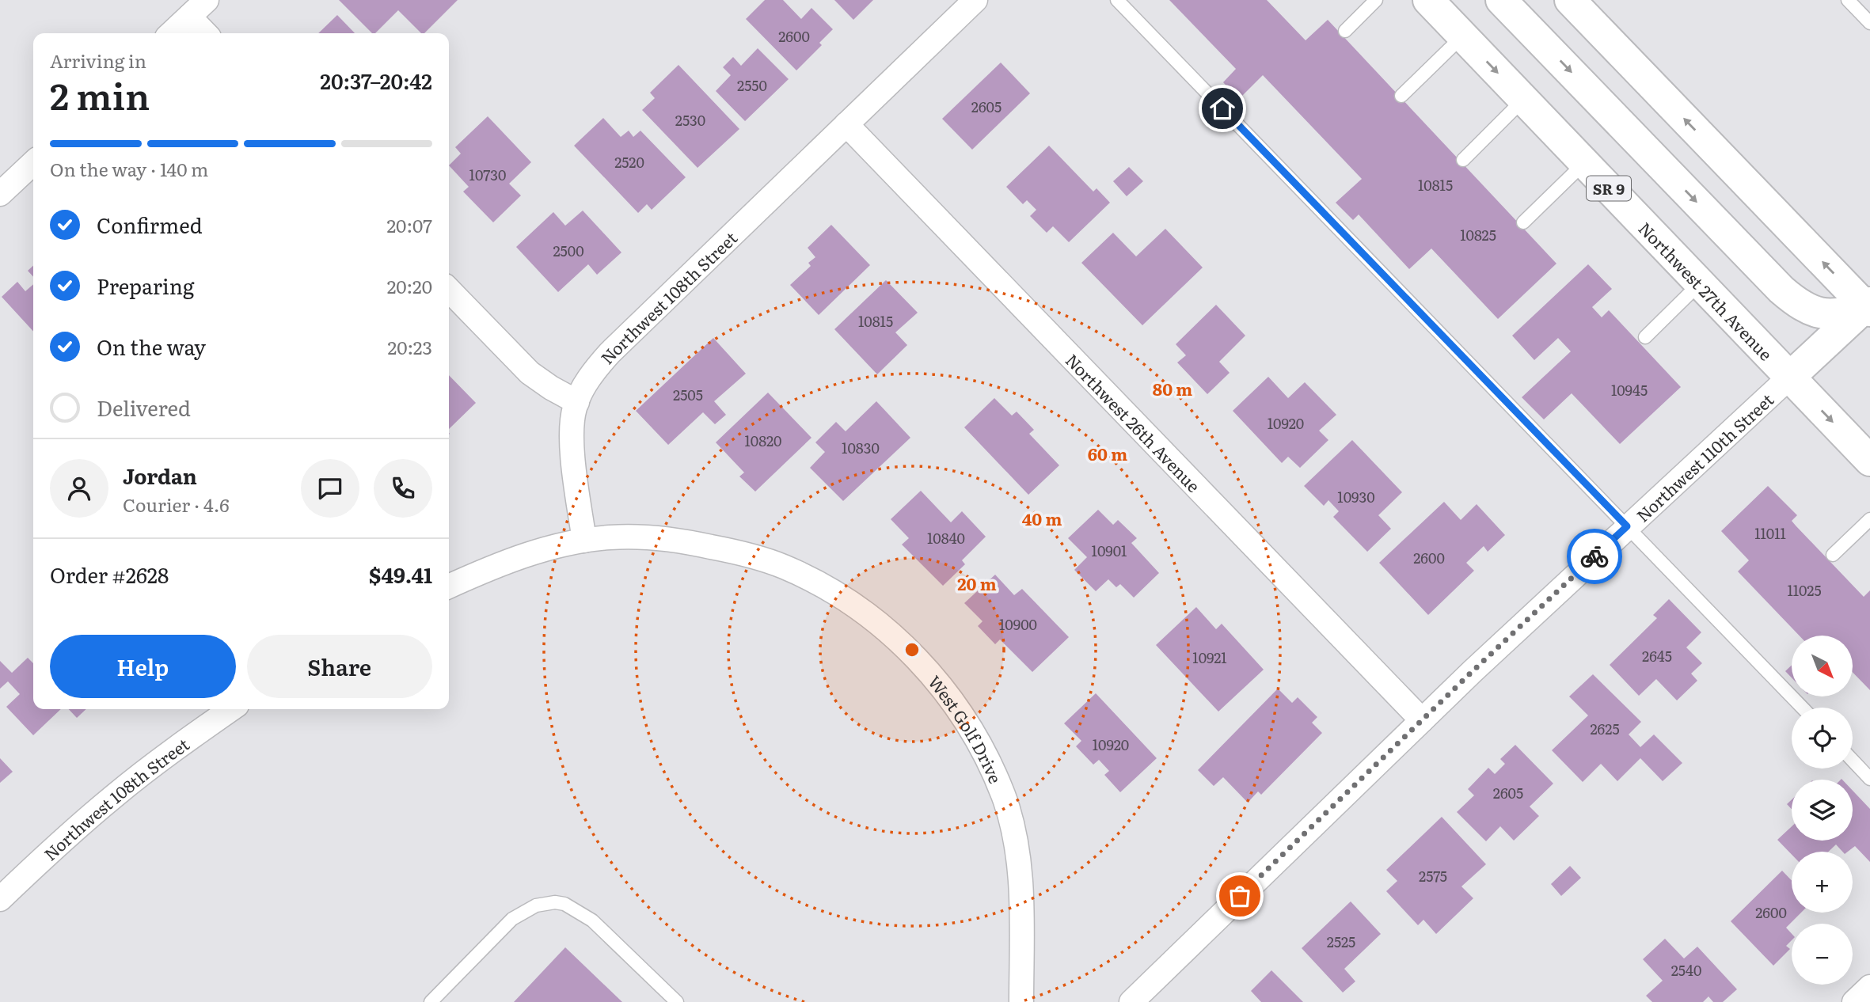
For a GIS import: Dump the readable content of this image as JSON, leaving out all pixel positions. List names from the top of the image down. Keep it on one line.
{"streets":{"main road":["SR 9","Northwest 27th Avenue","Northwest 110th Street"],"street":["Northwest 108th Street","Northwest 26th Avenue","West Golf Drive"]},"crossings":[["Northwest 27th Avenue","Northwest 110th Street"],["Northwest 108th Street","Northwest 26th Avenue"],["Northwest 108th Street","West Golf Drive"],["Northwest 26th Avenue","Northwest 110th Street"]],"house_numbers":["2600","2550","2605","2530","2520","10730","10815","10825","2500","10815","10945","2505","10920","10820","10830","10930","11011","10840","10901","2600","11025","10900","2645","10921","2625","10920","2605","2575","2600","2525","2540"],"north":"bottom right","page":{"heading":["2 min","Arriving in","20:37–20:42"],"panel":["Jordan","Courier · 4.6","Order #2628","$49.41"],"bar":"On the way · 140 m","list":[["Confirmed","20:07"],["Preparing","20:20"],["On the way","20:23"],"Delivered"],"buttons":["Help","Share"],"map_buttons":["+","−"]},"rings":["80 m","60 m","40 m","20 m"]}
